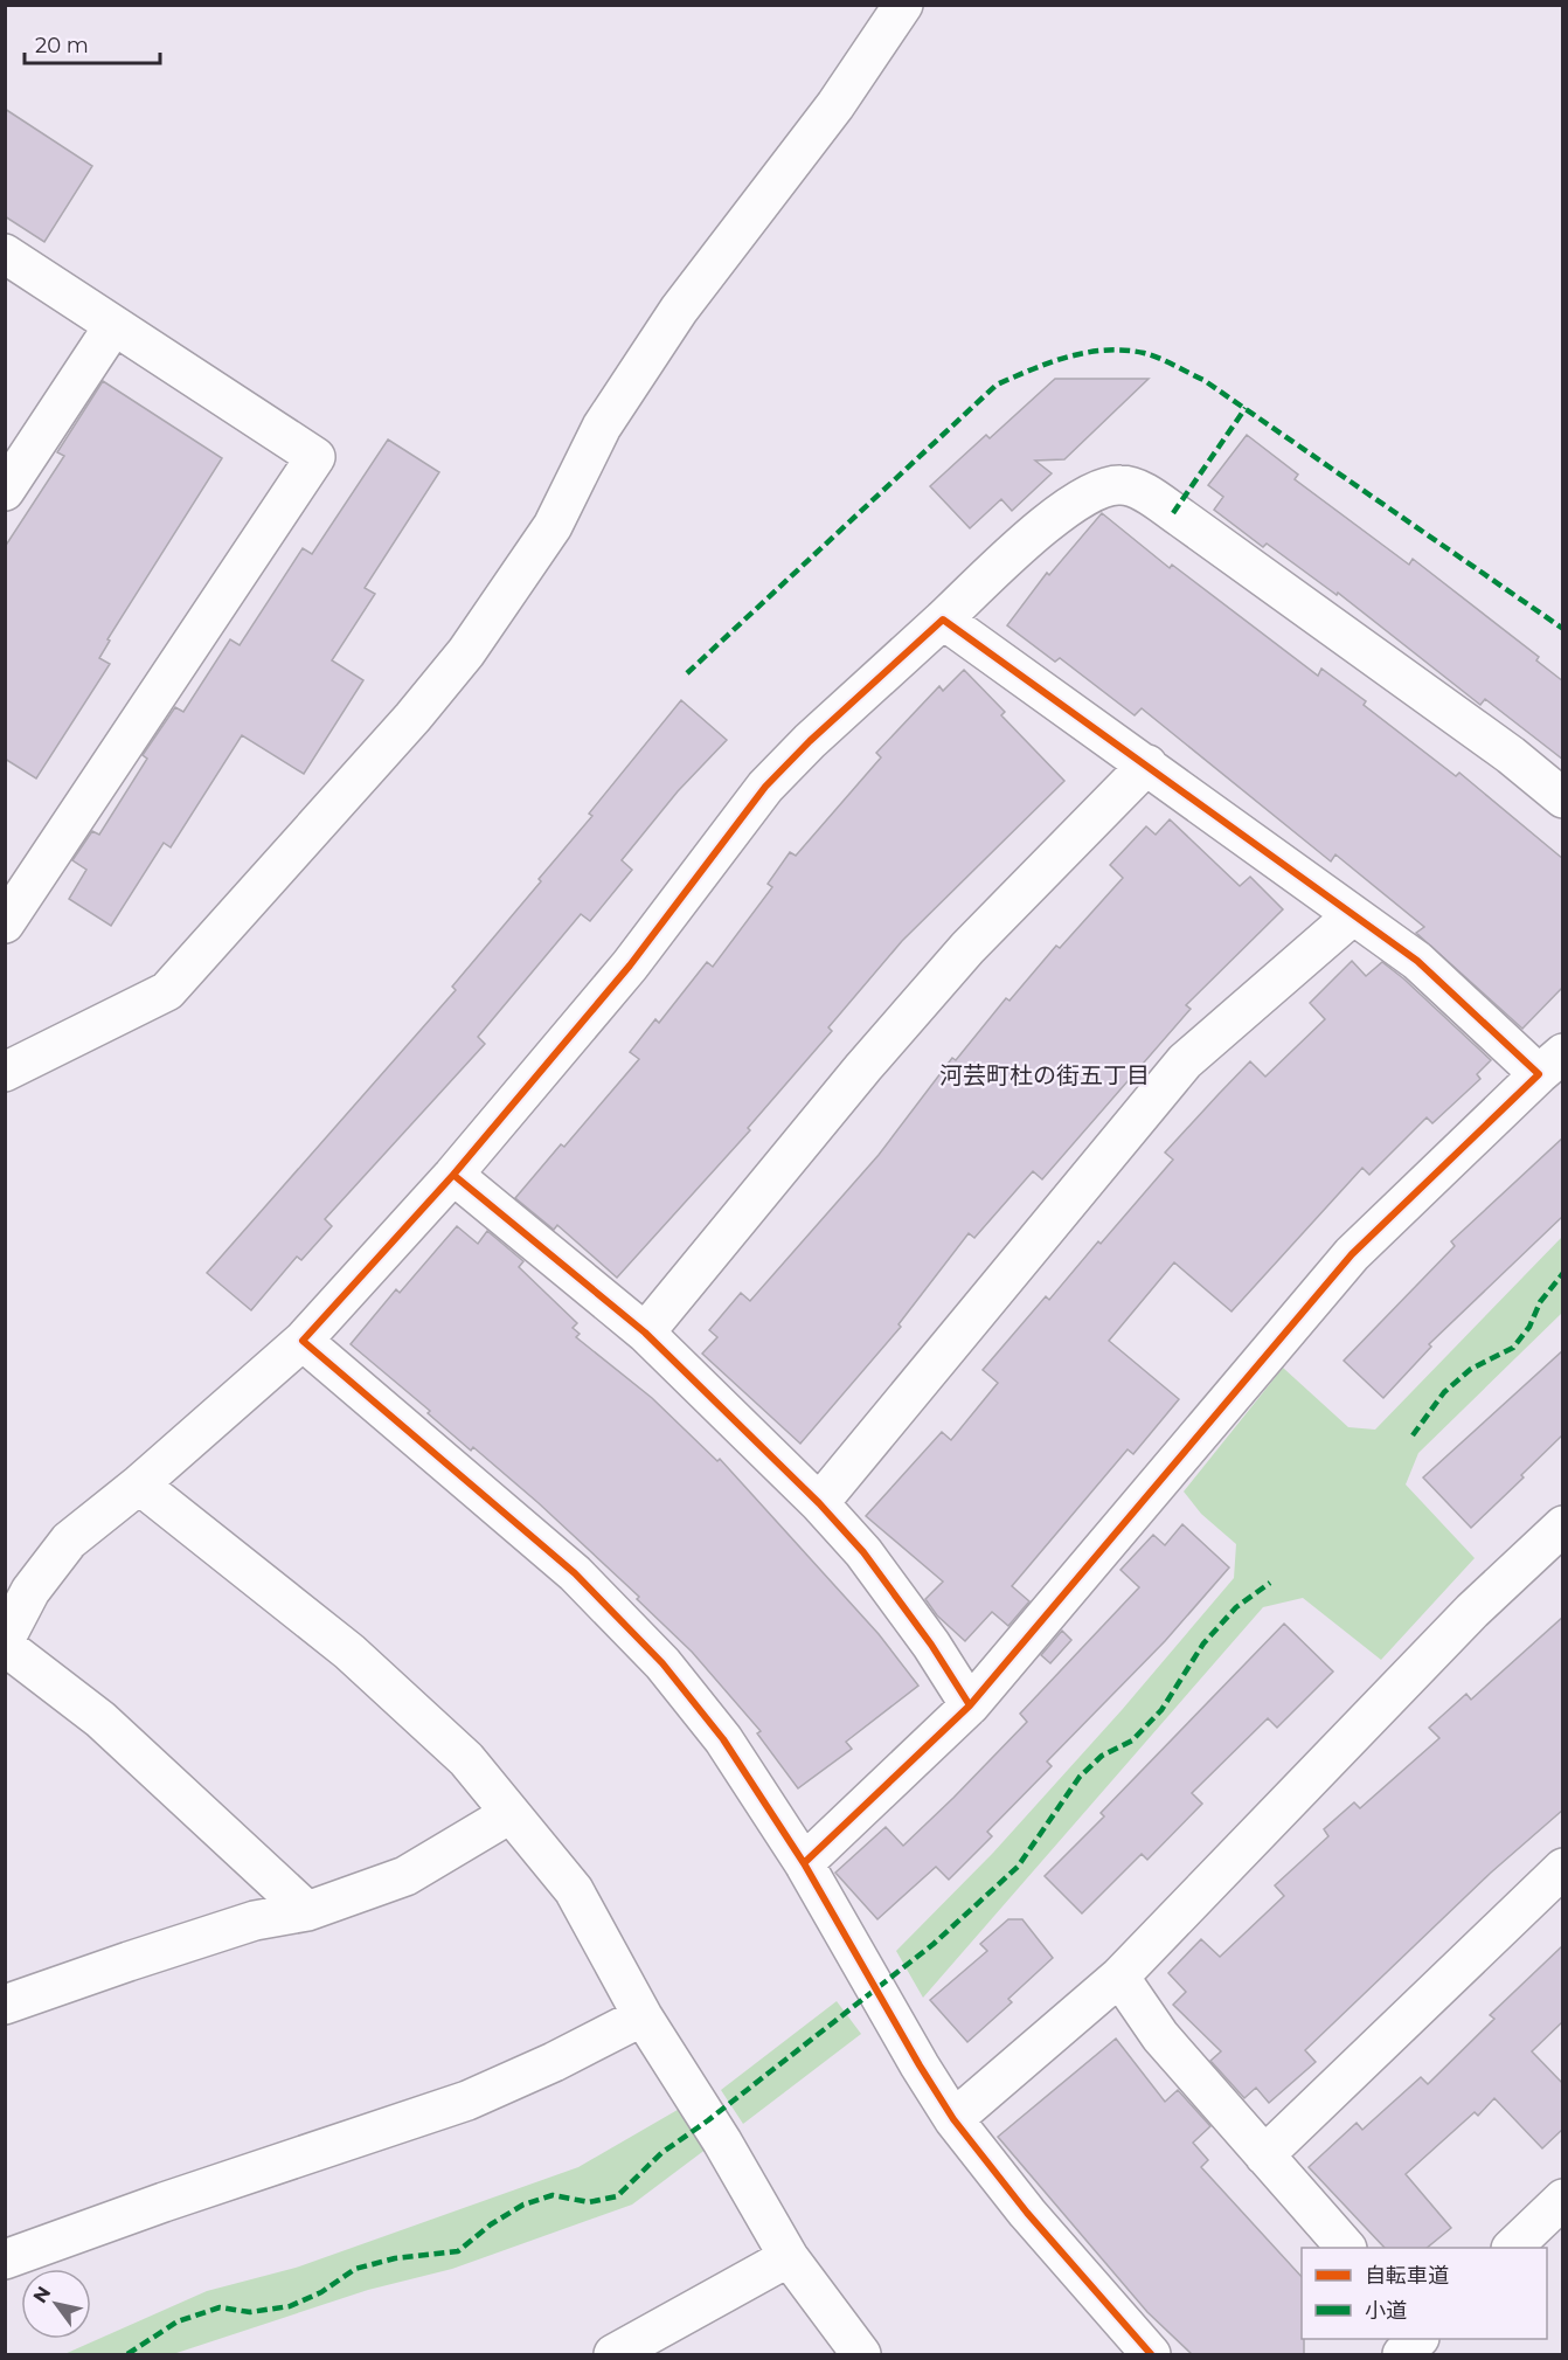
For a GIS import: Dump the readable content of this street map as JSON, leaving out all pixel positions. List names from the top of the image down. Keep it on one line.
{"districts":["河芸町杜の街五丁目"],"legend":["自転車道","小道"],"scale_bar":"20 m","north":"top left"}
